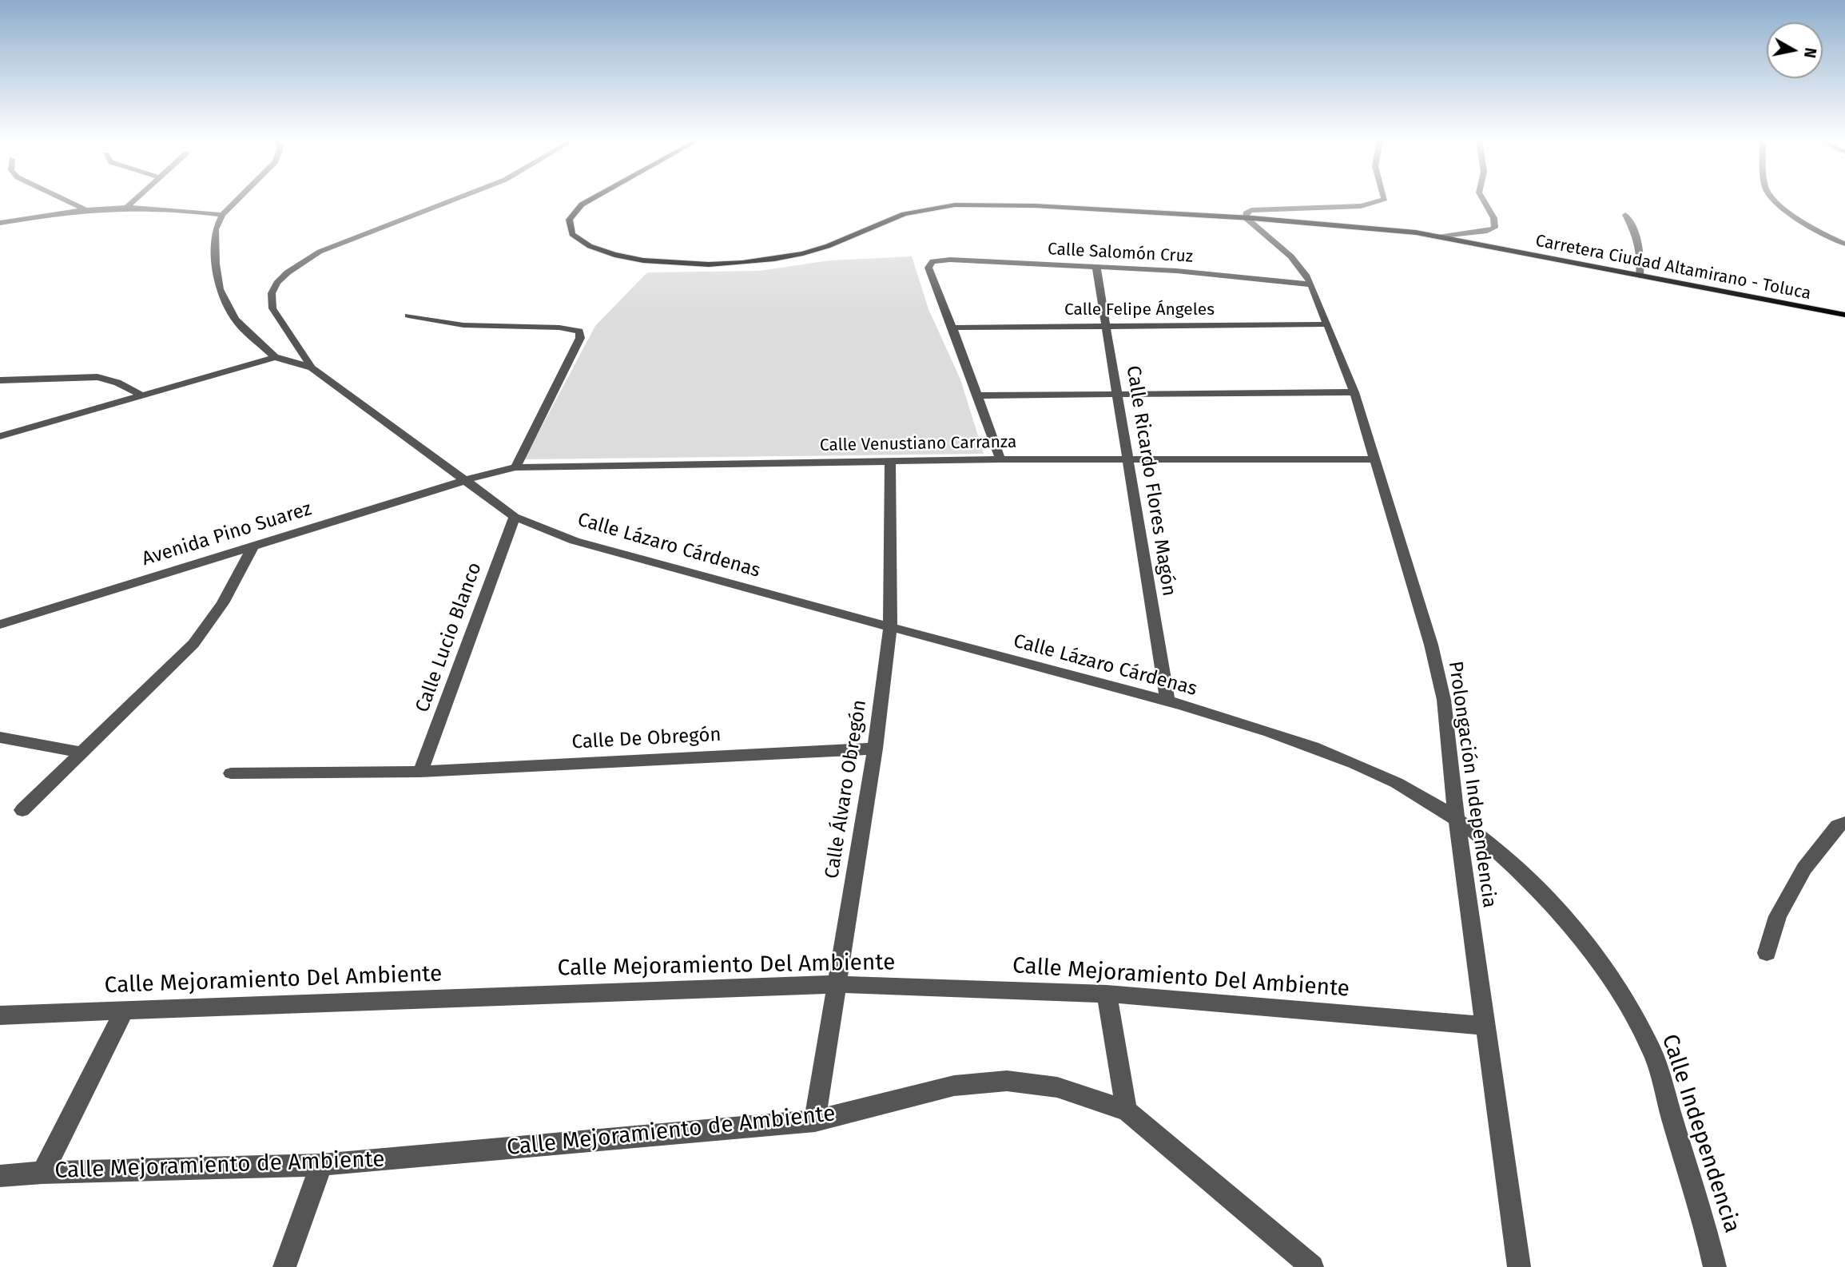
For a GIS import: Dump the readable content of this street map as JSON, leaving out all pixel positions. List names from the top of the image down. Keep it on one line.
{"streets":{"main road":["Carretera Ciudad Altamirano - Toluca"],"street":["Calle Salomón Cruz","Calle Felipe Ángeles","Calle Venustiano Carranza","Calle Ricardo Flores Magón","Avenida Pino Suarez","Calle Lázaro Cárdenas","Calle Lucio Blanco","Calle De Obregón","Prolongación Independencia","Calle Álvaro Obregón","Calle Mejoramiento Del Ambiente","Calle Mejoramiento de Ambiente","Calle Independencia"]},"crossings":[["Calle Salomón Cruz","Calle Felipe Ángeles"],["Calle Salomón Cruz","Calle Ricardo Flores Magón"],["Calle Salomón Cruz","Prolongación Independencia"],["Carretera Ciudad Altamirano - Toluca","Prolongación Independencia"],["Calle Felipe Ángeles","Calle Ricardo Flores Magón"],["Calle Felipe Ángeles","Prolongación Independencia"],["Calle Venustiano Carranza","Calle Ricardo Flores Magón"],["Calle Venustiano Carranza","Avenida Pino Suarez"],["Calle Venustiano Carranza","Calle Lázaro Cárdenas"],["Calle Venustiano Carranza","Prolongación Independencia"],["Calle Venustiano Carranza","Calle Álvaro Obregón"],["Calle Ricardo Flores Magón","Calle Lázaro Cárdenas"],["Avenida Pino Suarez","Calle Lázaro Cárdenas"],["Calle Lázaro Cárdenas","Calle Lucio Blanco"],["Calle Lázaro Cárdenas","Prolongación Independencia"],["Calle Lázaro Cárdenas","Calle Álvaro Obregón"],["Calle Lázaro Cárdenas","Calle Independencia"],["Calle Lucio Blanco","Calle De Obregón"],["Calle De Obregón","Calle Álvaro Obregón"],["Prolongación Independencia","Calle Mejoramiento Del Ambiente"],["Prolongación Independencia","Calle Independencia"],["Calle Álvaro Obregón","Calle Mejoramiento Del Ambiente"],["Calle Álvaro Obregón","Calle Mejoramiento de Ambiente"]],"north":"right"}
